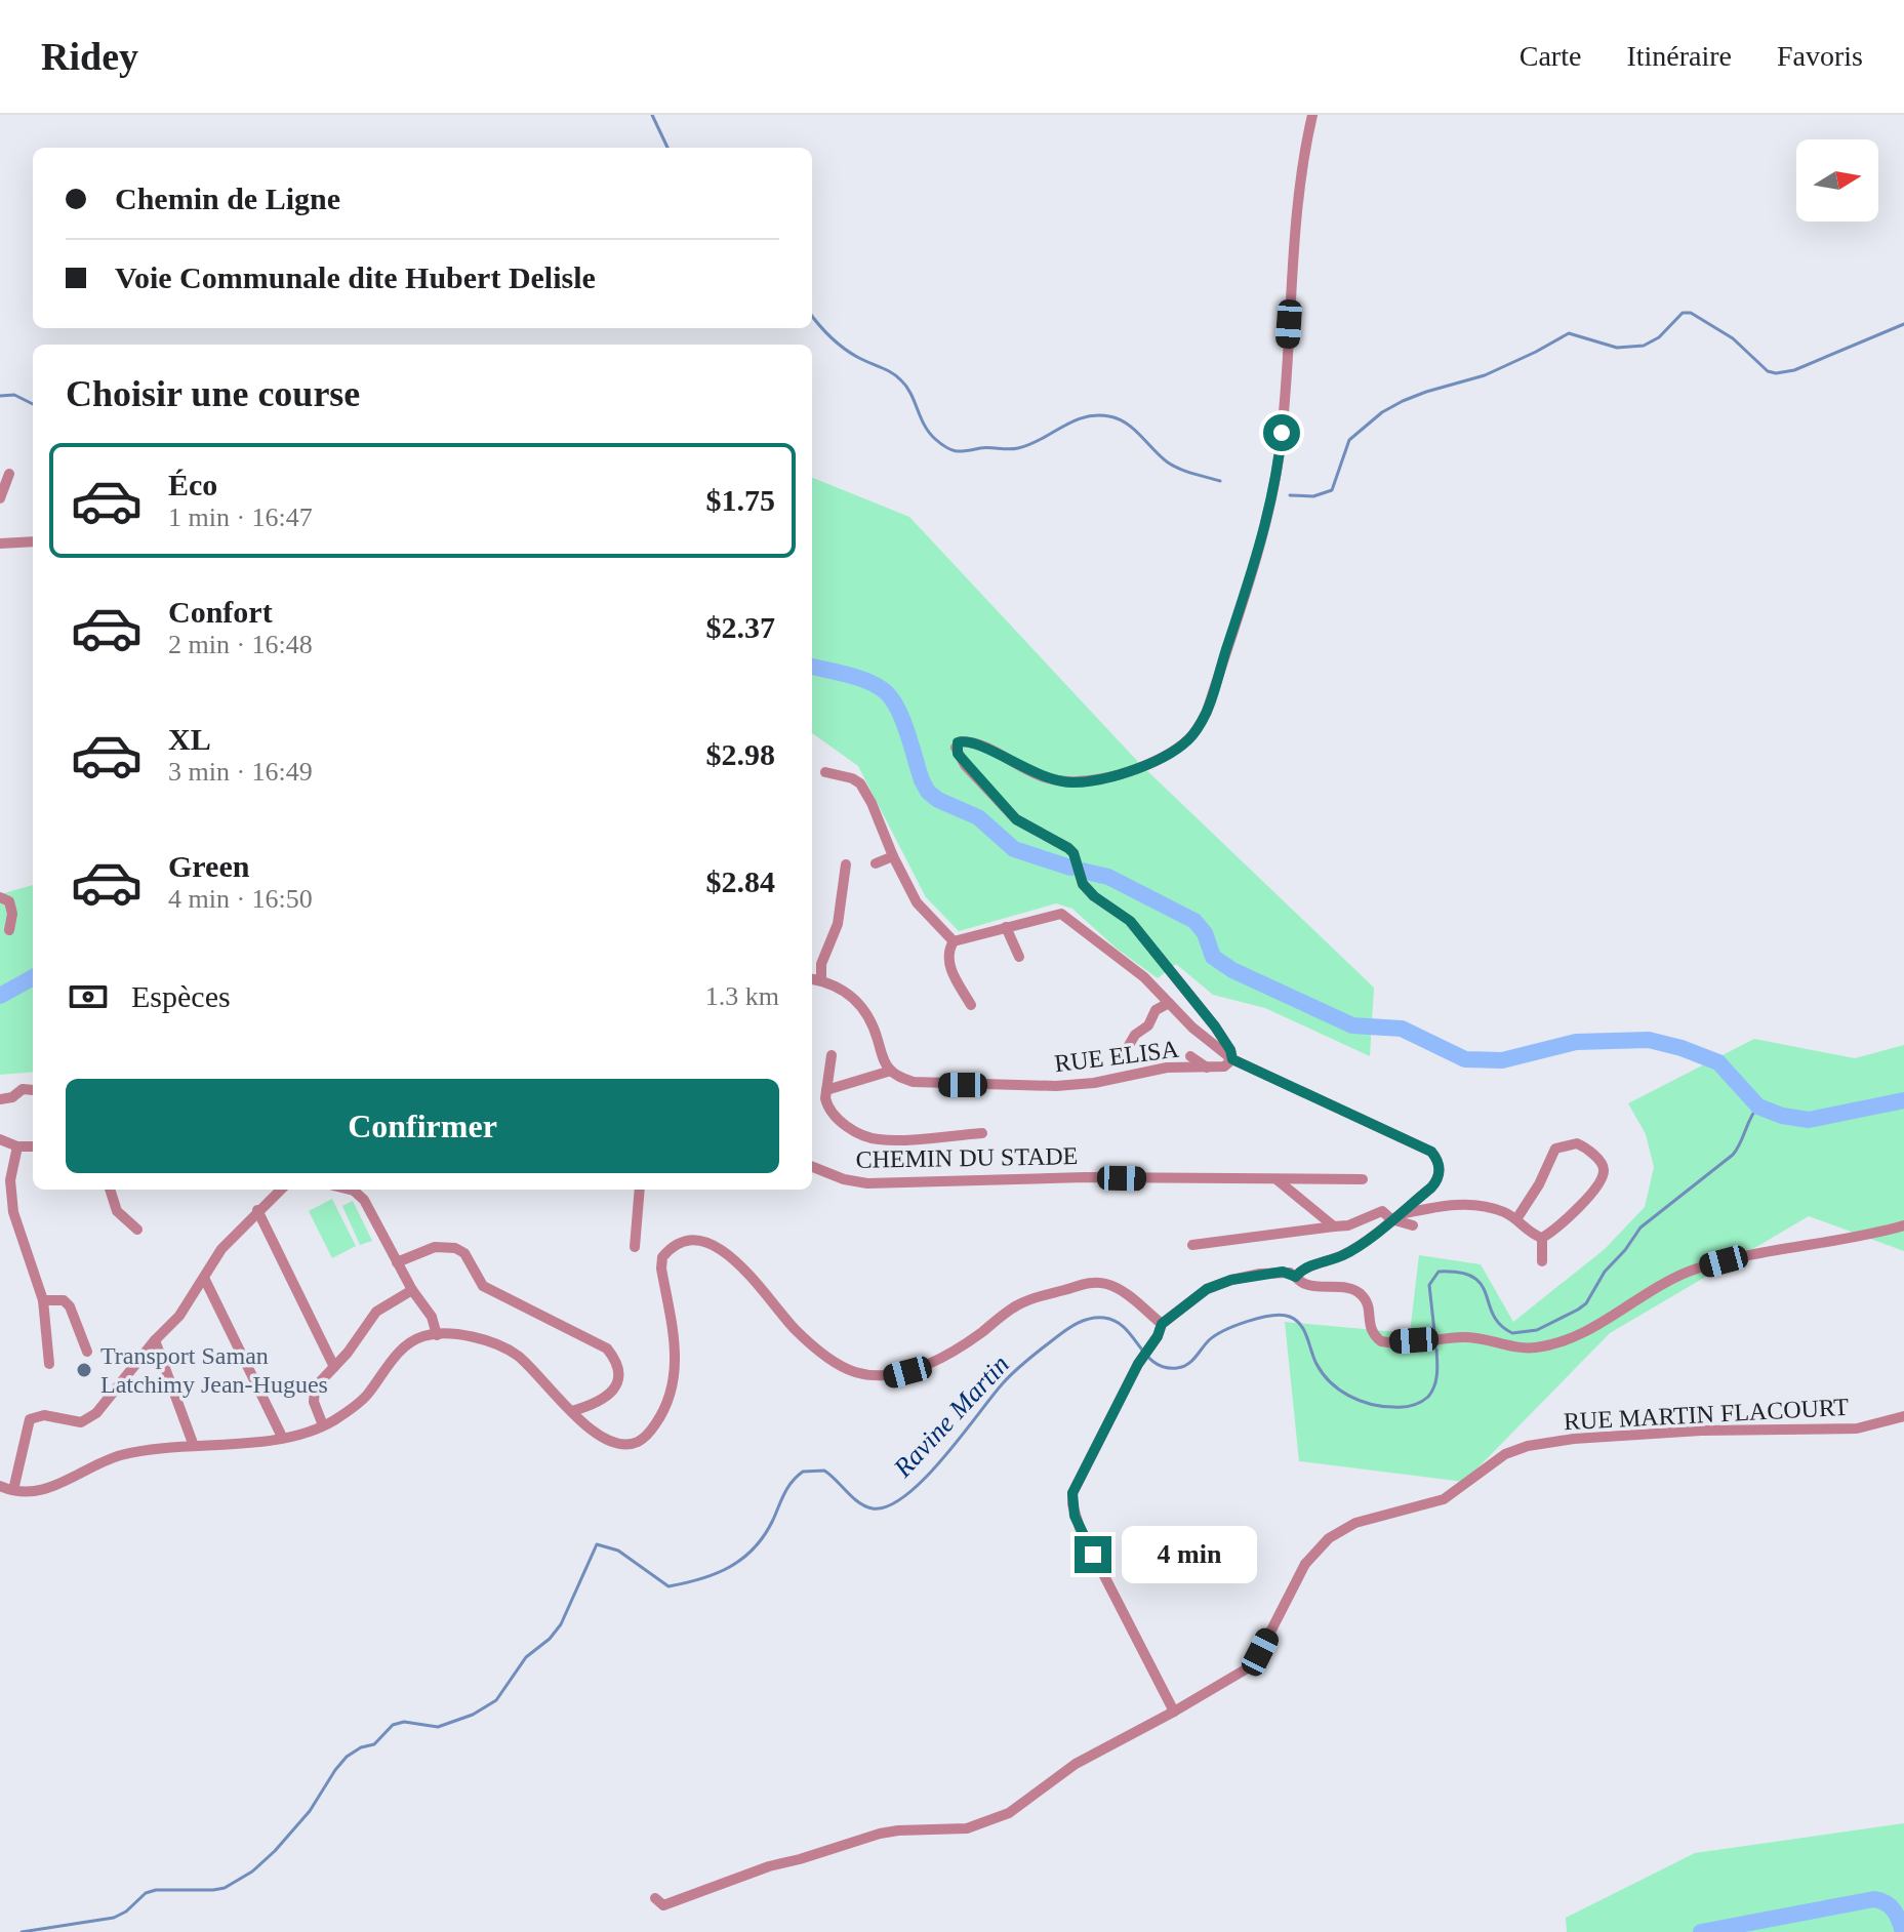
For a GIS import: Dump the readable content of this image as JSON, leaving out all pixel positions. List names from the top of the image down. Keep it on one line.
{"streets":{"street":["RUE ELISA","CHEMIN DU STADE","RUE MARTIN FLACOURT"]},"water":["Ravine Martin"],"places":["Transport Saman Latchimy Jean-Hugues"],"north":"right","page":{"header":"Ridey","nav":["Carte","Itinéraire","Favoris"],"banner":["Chemin de Ligne","Voie Communale dite Hubert Delisle"],"heading":"Choisir une course","list":[{"name":"Éco","note":"1 min · 16:47","value":"$1.75"},{"name":"Confort","note":"2 min · 16:48","value":"$2.37"},{"name":"XL","note":"3 min · 16:49","value":"$2.98"},{"name":"Green","note":"4 min · 16:50","value":"$2.84"}],"pay":["Espèces","1.3 km"],"buttons":"Confirmer","bubble":"4 min"}}
